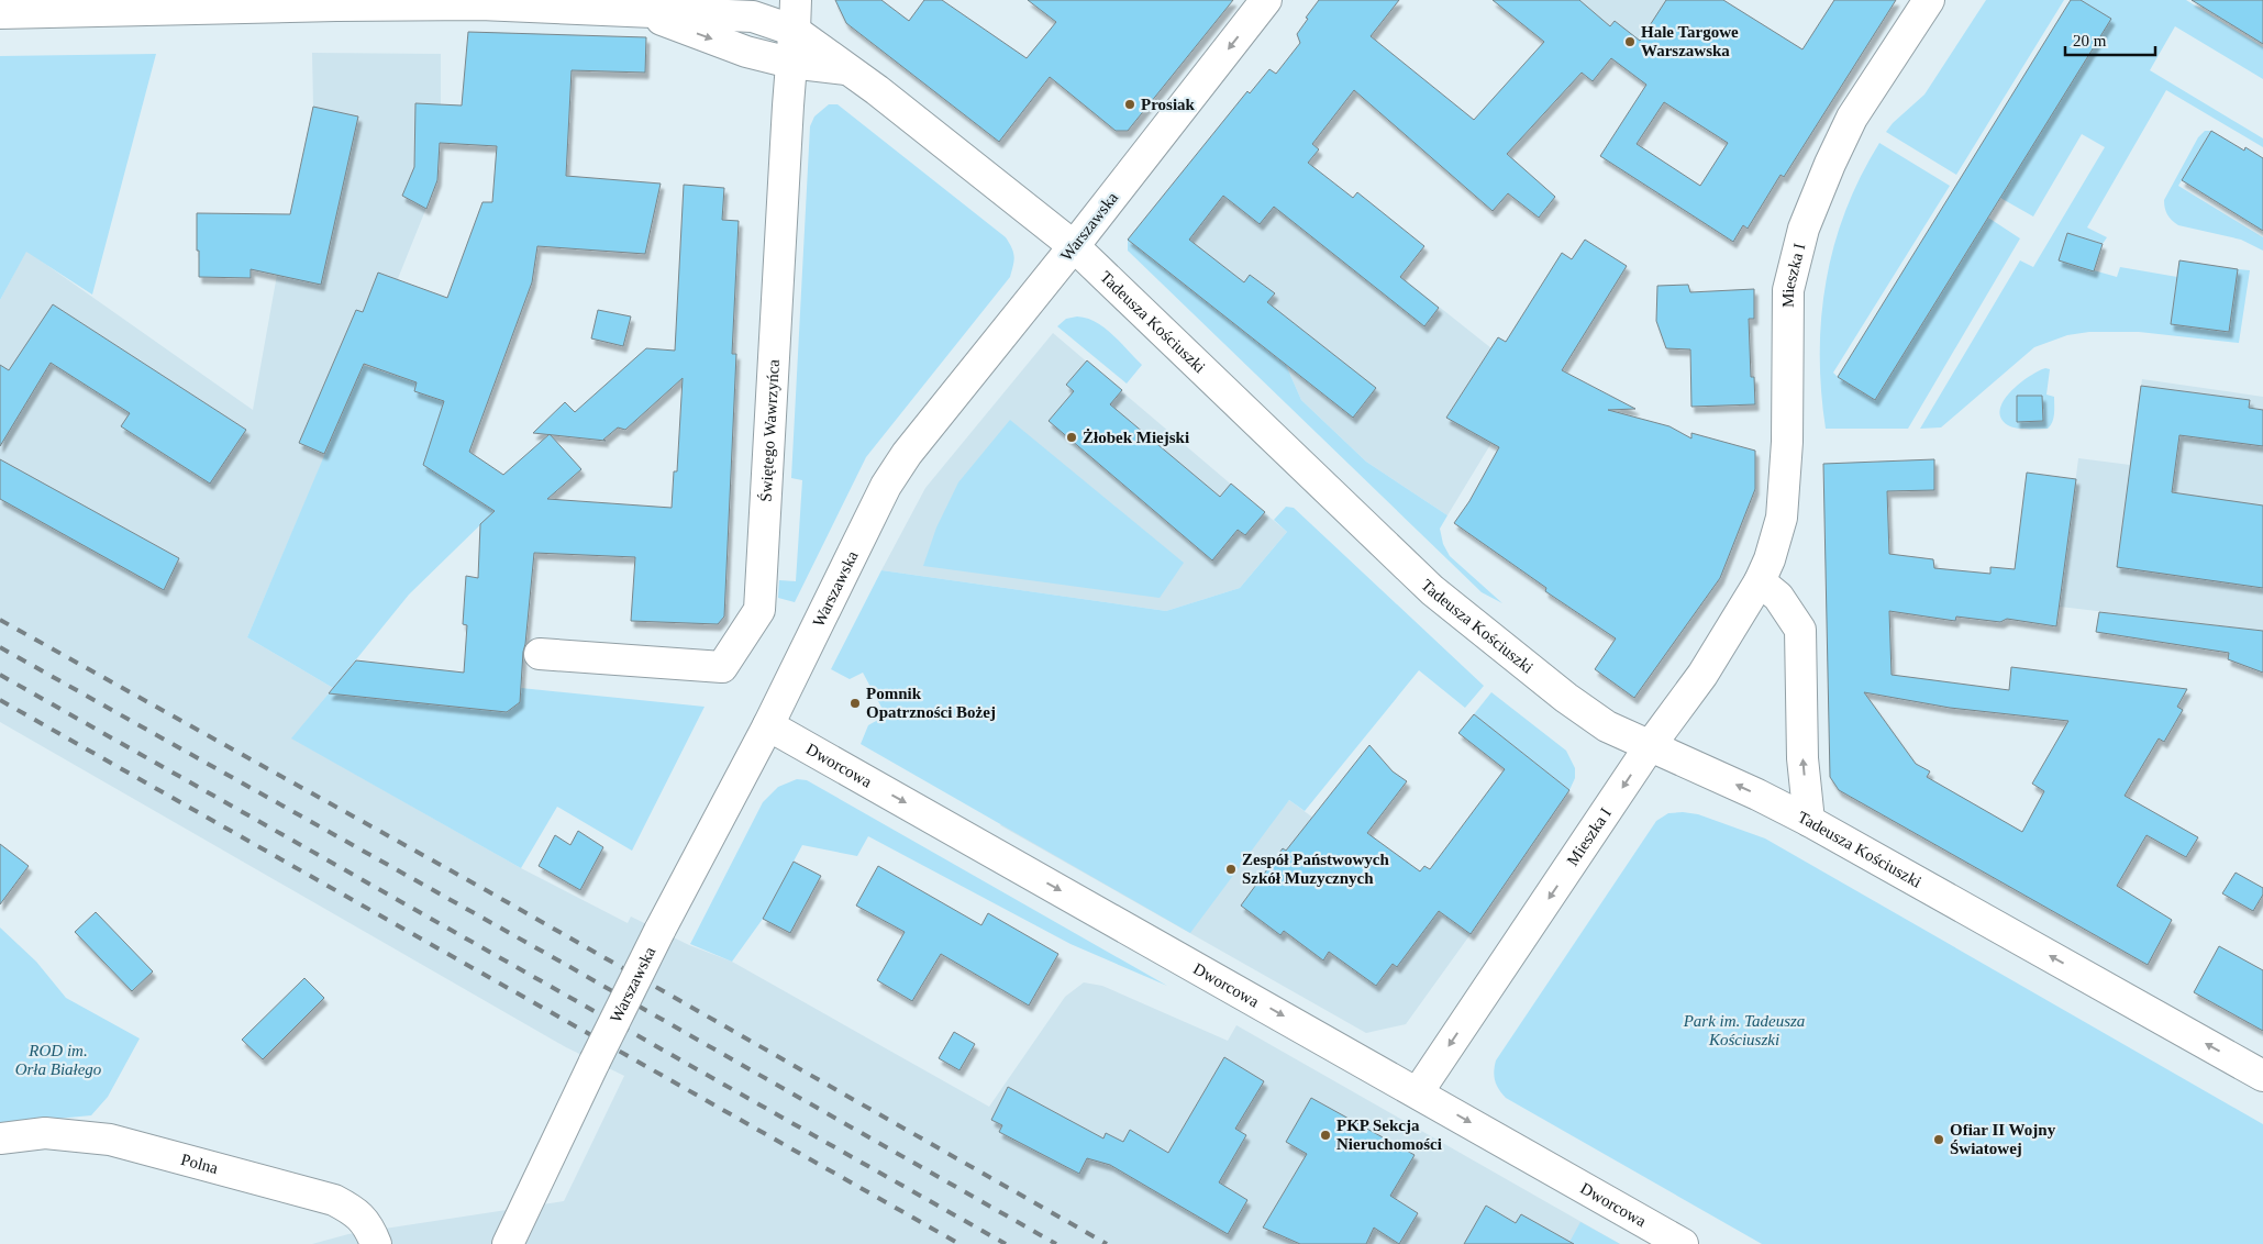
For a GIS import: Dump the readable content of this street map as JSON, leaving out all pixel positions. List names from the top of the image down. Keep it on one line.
{"streets":{"street":["Warszawska","Mieszka I","Tadeusza Kościuszki","Świętego Wawrzyńca","Dworcowa","Polna"]},"crossings":[["Warszawska","Tadeusza Kościuszki"],["Warszawska","Dworcowa"],["Mieszka I","Tadeusza Kościuszki"],["Mieszka I","Dworcowa"],["Tadeusza Kościuszki","Świętego Wawrzyńca"]],"one_way":["Dworcowa"],"parks":["Park im. Tadeusza Kościuszki","ROD im. Orła Białego"],"places":["Hale Targowe Warszawska","Prosiak","Żłobek Miejski","Pomnik Opatrzności Bożej","Zespół Państwowych Szkół Muzycznych","PKP Sekcja Nieruchomości","Ofiar II Wojny Światowej"],"scale_bar":"20 m"}
